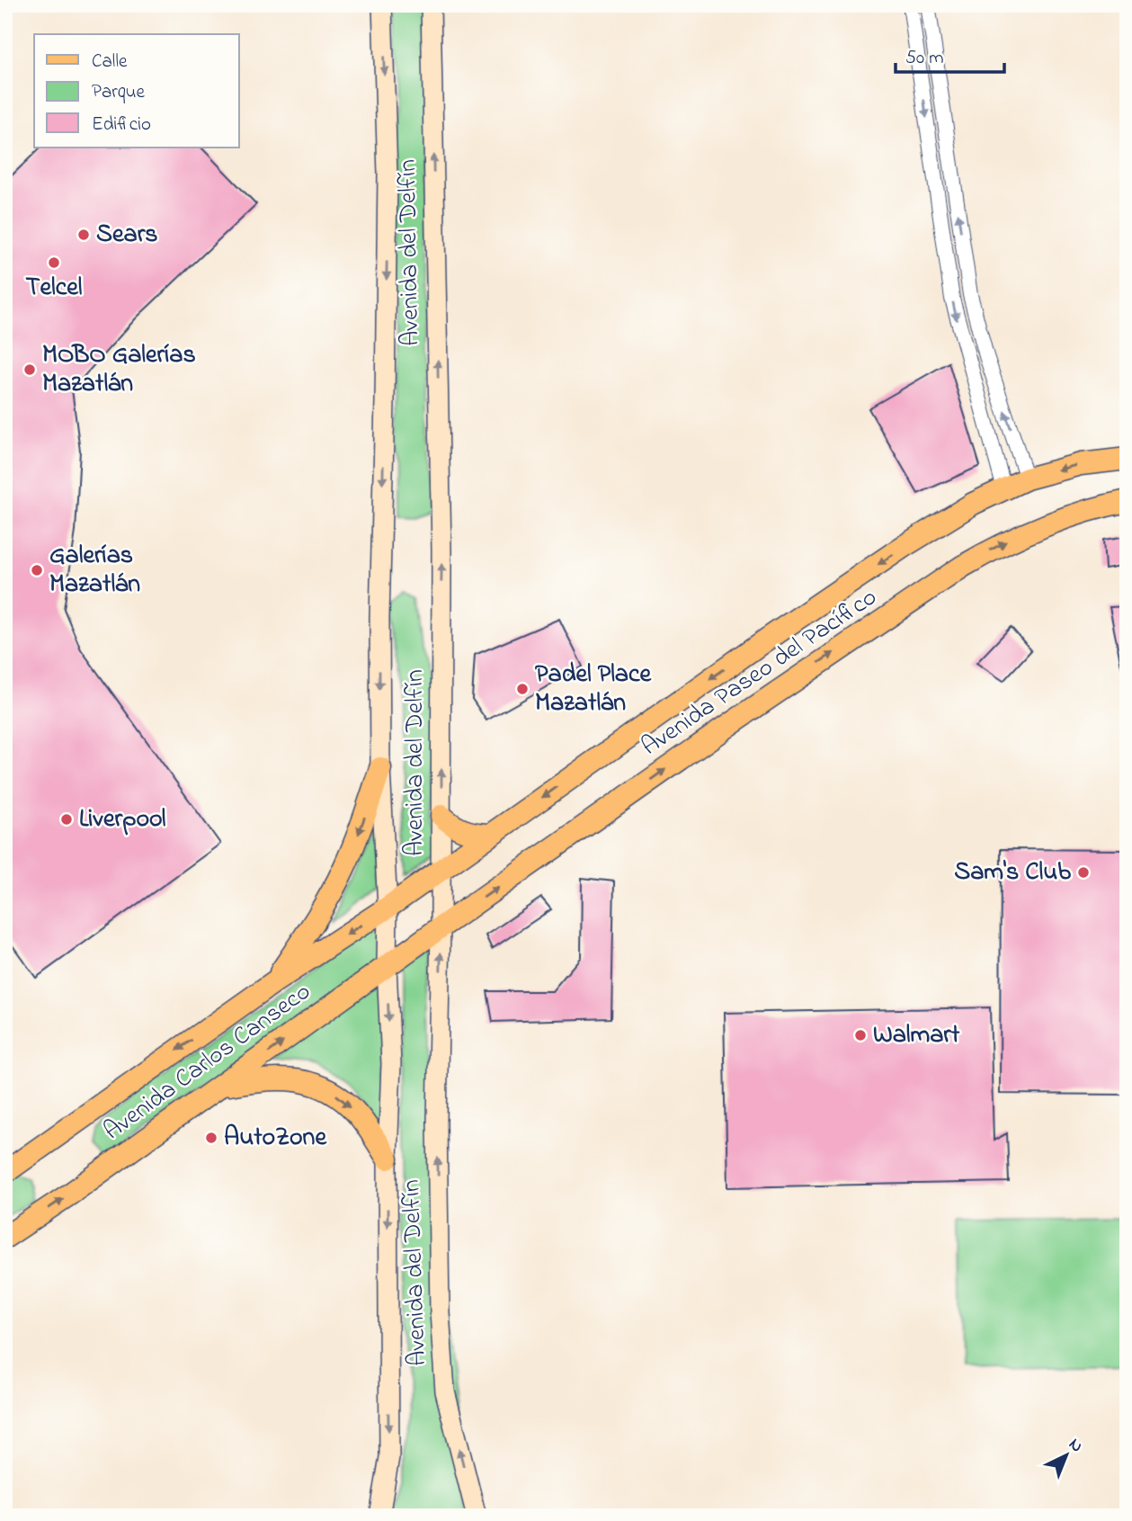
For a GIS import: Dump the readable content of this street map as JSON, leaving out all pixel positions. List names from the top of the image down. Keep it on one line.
{"streets":{"main road":["Avenida Paseo del Pacífico","Avenida Carlos Canseco"],"street":["Avenida del Delfín"]},"crossings":[["Avenida del Delfín","Avenida Paseo del Pacífico"],["Avenida del Delfín","Avenida Carlos Canseco"],["Avenida Paseo del Pacífico","Avenida Carlos Canseco"]],"places":["Sears","Telcel","MOBO Galerías Mazatlán","Galerías Mazatlán","Padel Place Mazatlán","Liverpool","Sam's Club","Walmart","AutoZone"],"legend":["Calle","Parque","Edificio"],"scale_bar":"50 m","north":"top right"}
